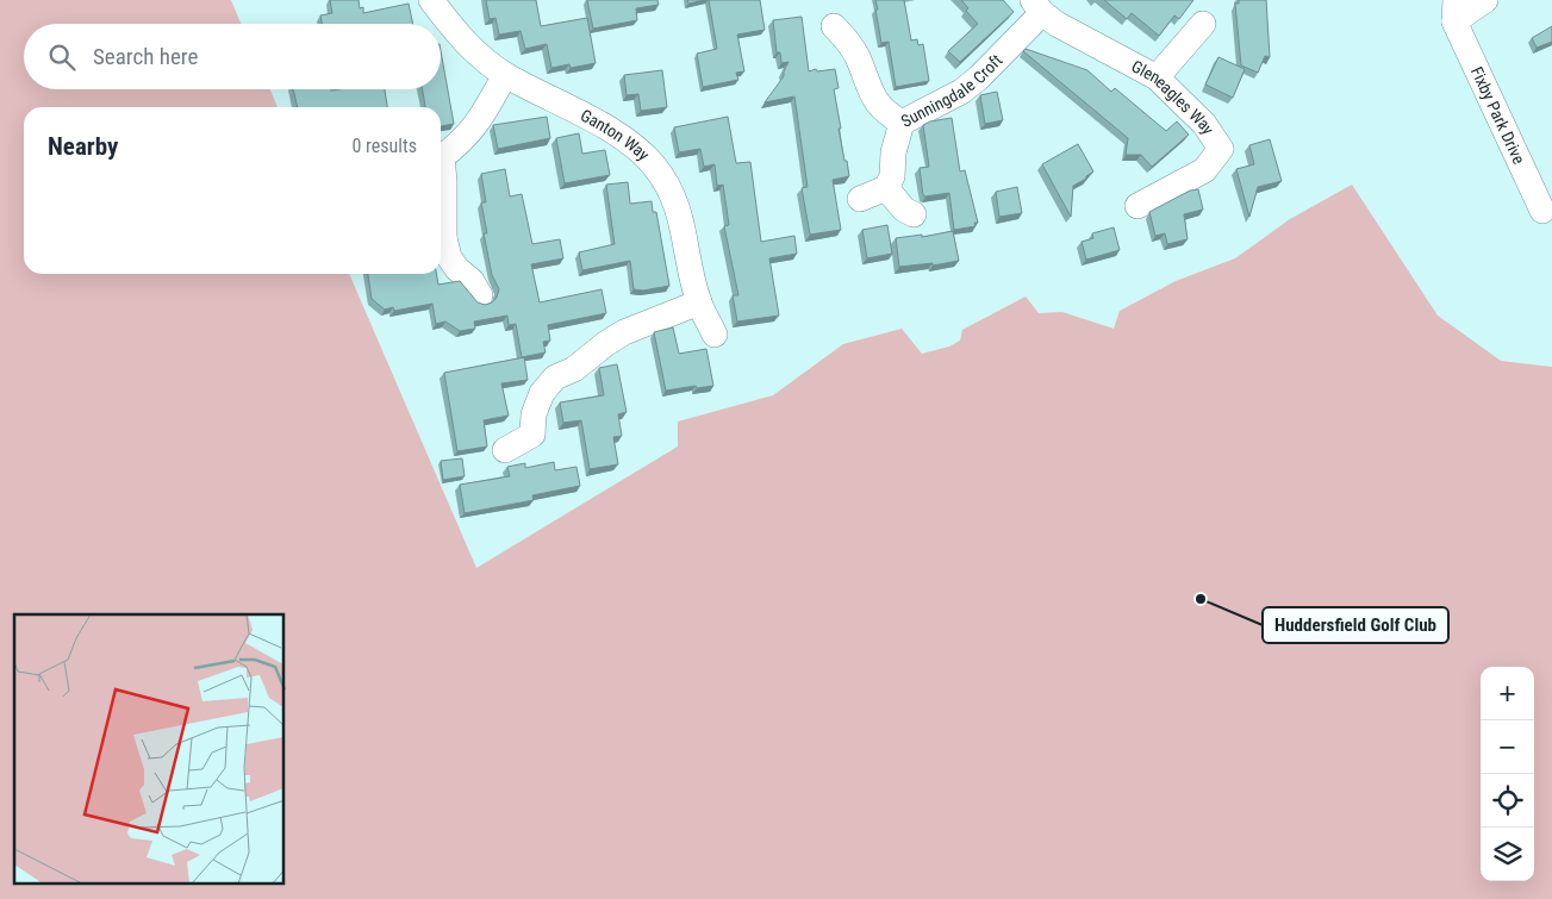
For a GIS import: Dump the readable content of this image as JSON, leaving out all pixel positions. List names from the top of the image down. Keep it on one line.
{"streets":{"street":["Sunningdale Croft","Gleneagles Way","Fixby Park Drive","Ganton Way"]},"crossings":[["Sunningdale Croft","Gleneagles Way"]],"places":["Huddersfield Golf Club"],"page":{"search":"Search here","heading":["Nearby","0 results"],"map_buttons":["+","−"]}}
